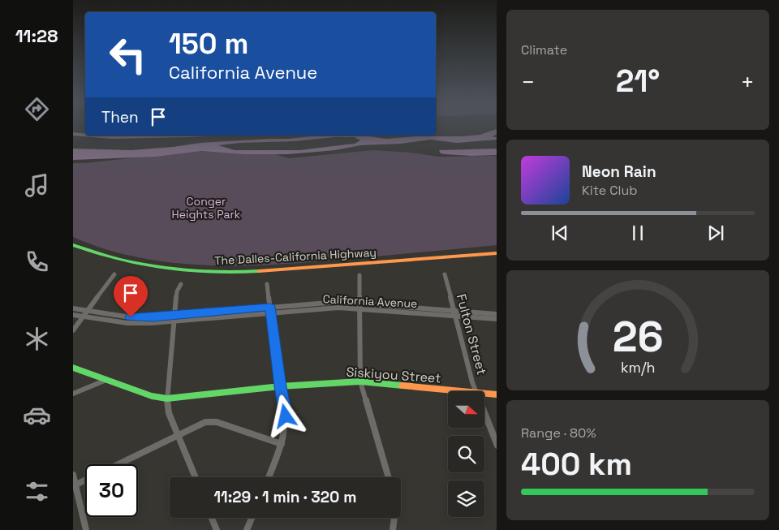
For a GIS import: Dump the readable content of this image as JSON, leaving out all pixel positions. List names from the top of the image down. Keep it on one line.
{"streets":{"main road":["The Dalles-California Highway","Siskiyou Street"],"street":["California Avenue","Fulton Street"]},"crossings":[["California Avenue","Fulton Street"]],"parks":["Conger Heights Park"],"north":"right","page":{"tabs":"11:28","tile":["Climate",["Range · 80%","400 km"]],"turn":["150 m","California Avenue"],"heat":["−","21°","+"],"then":"Then","song":["Neon Rain","Kite Club"],"limit":"30","trip":"11:29 · 1 min · 320 m","gauge":["26","km/h"]}}
